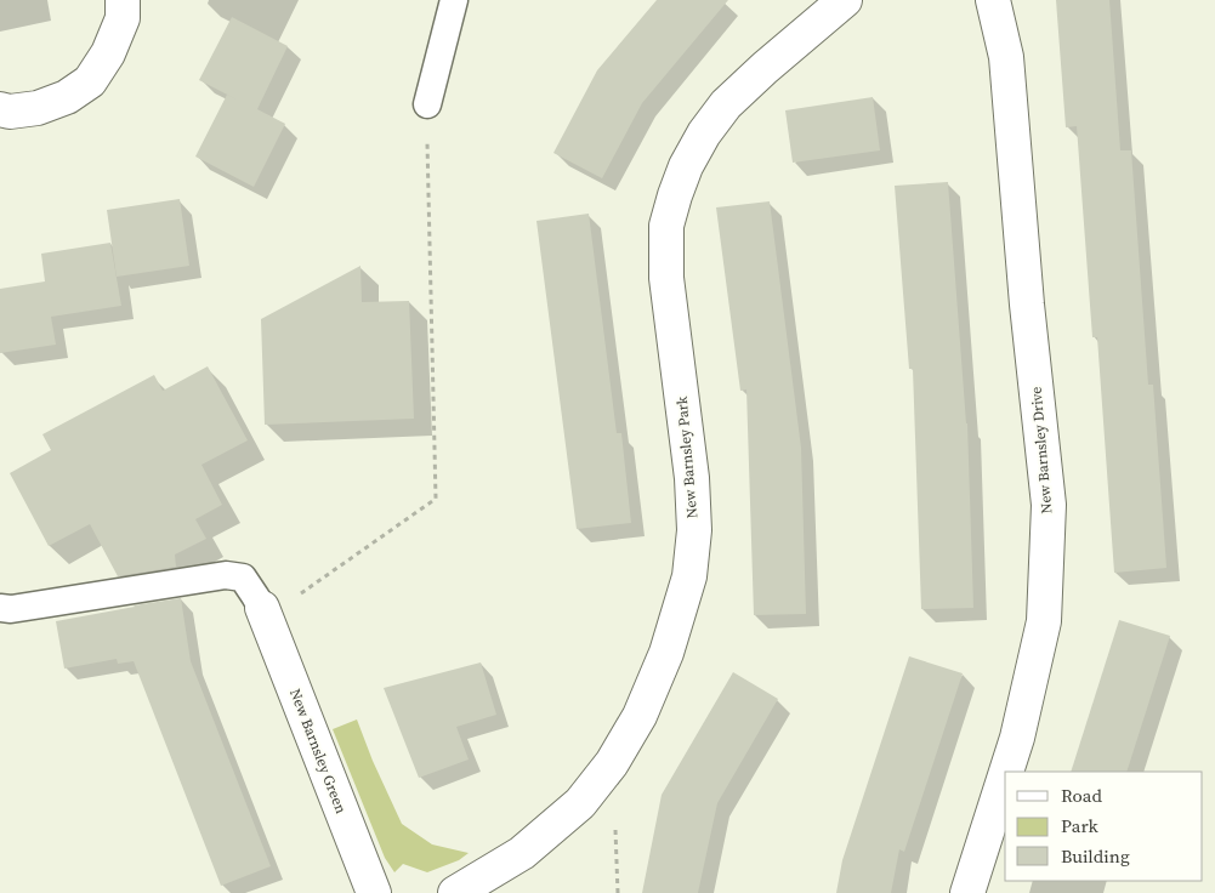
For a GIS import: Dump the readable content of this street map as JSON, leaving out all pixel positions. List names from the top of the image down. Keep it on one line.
{"streets":{"street":["New Barnsley Drive","New Barnsley Park","New Barnsley Green"]},"legend":["Road","Park","Building"]}
